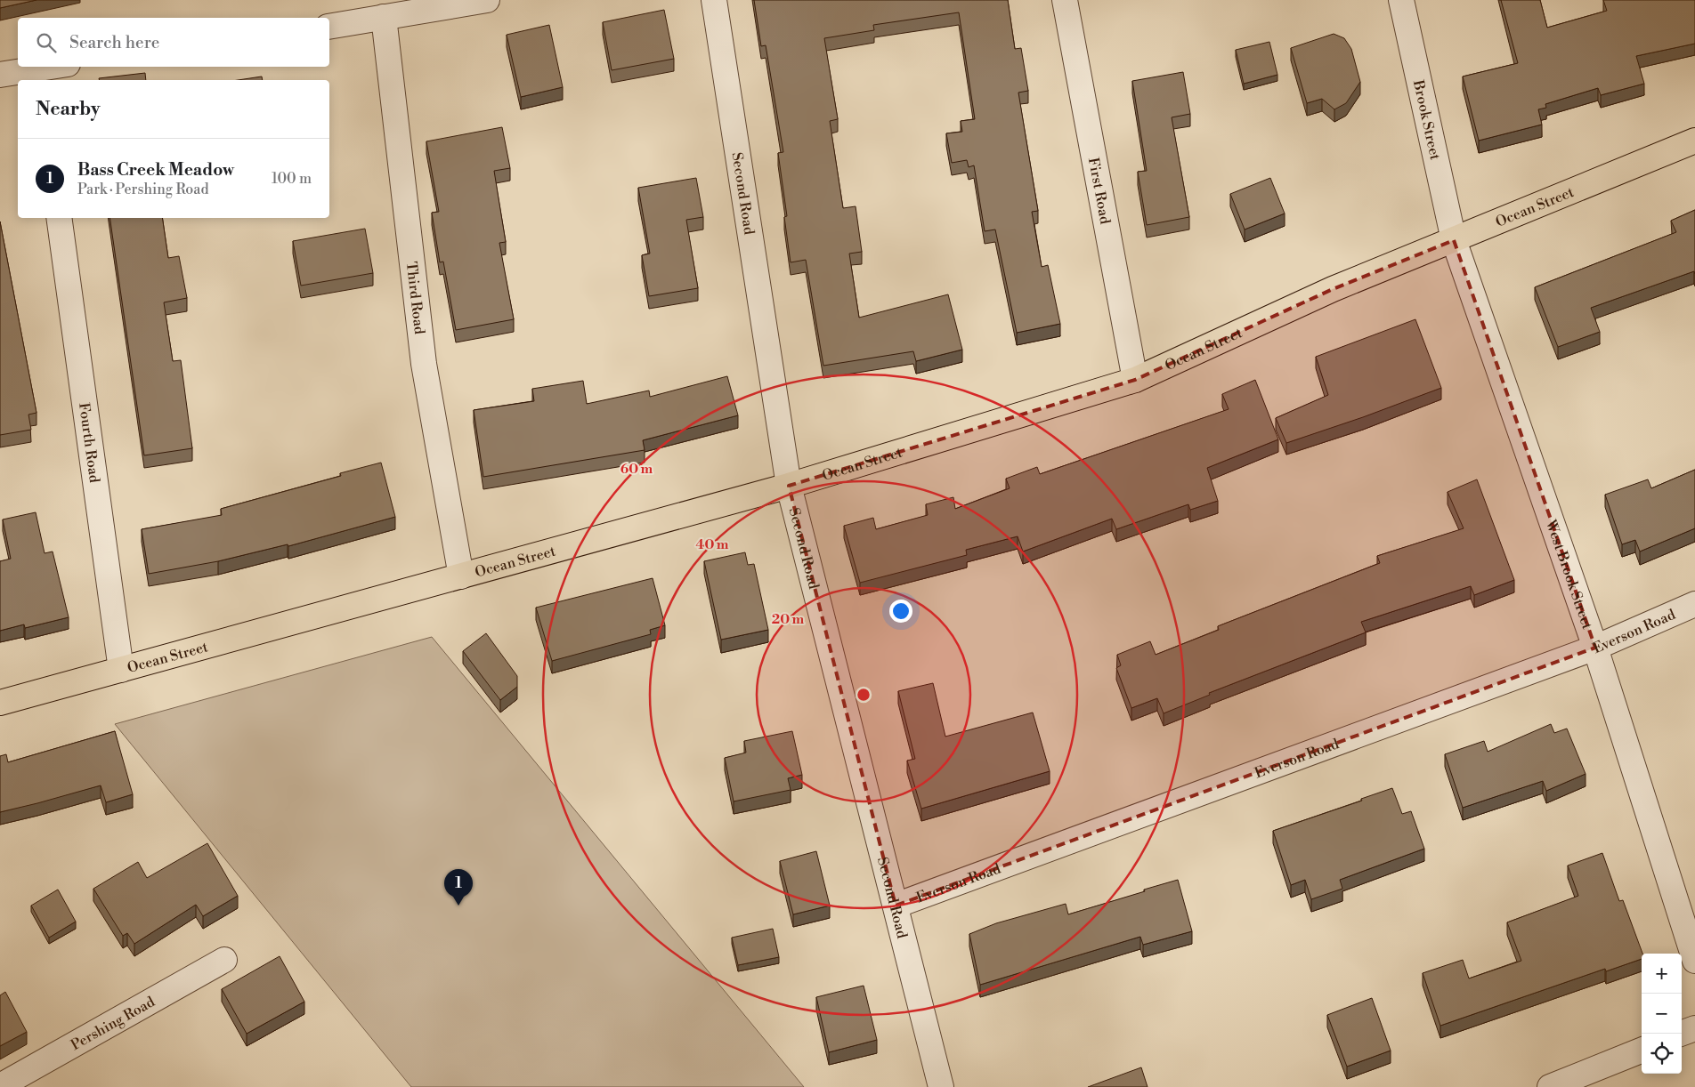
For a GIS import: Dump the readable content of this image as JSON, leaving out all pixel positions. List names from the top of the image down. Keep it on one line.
{"streets":{"main road":["Ocean Street"],"street":["Brook Street","First Road","Second Road","Third Road","Fourth Road","West Brook Street","Everson Road","Pershing Road"]},"crossings":[["Brook Street","Ocean Street"],["Brook Street","West Brook Street"],["First Road","Ocean Street"],["Second Road","Ocean Street"],["Second Road","Everson Road"],["Ocean Street","Third Road"],["Ocean Street","Fourth Road"],["Ocean Street","West Brook Street"],["West Brook Street","Everson Road"]],"page":{"search":"Search here","heading":"Nearby","list":[{"mark":"1","name":"Bass Creek Meadow","note":"Park · Pershing Road","value":"100 m"}],"pins":"1","map_buttons":["+","−"]},"rings":["60 m","40 m","20 m"]}
